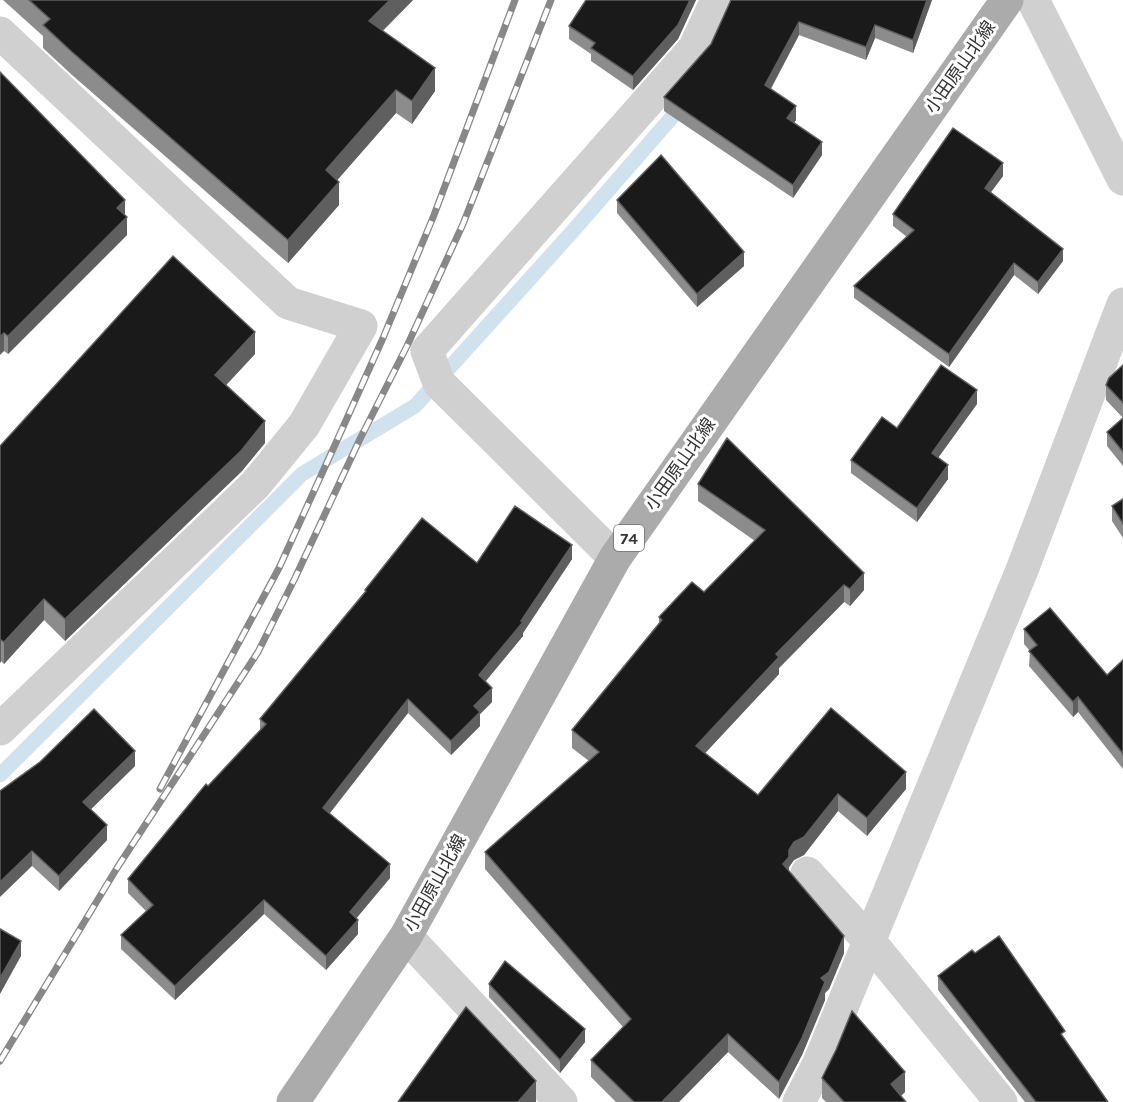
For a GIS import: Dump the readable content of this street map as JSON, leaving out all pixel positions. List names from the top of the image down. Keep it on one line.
{"streets":{"main road":["小田原山北線","74"]}}
